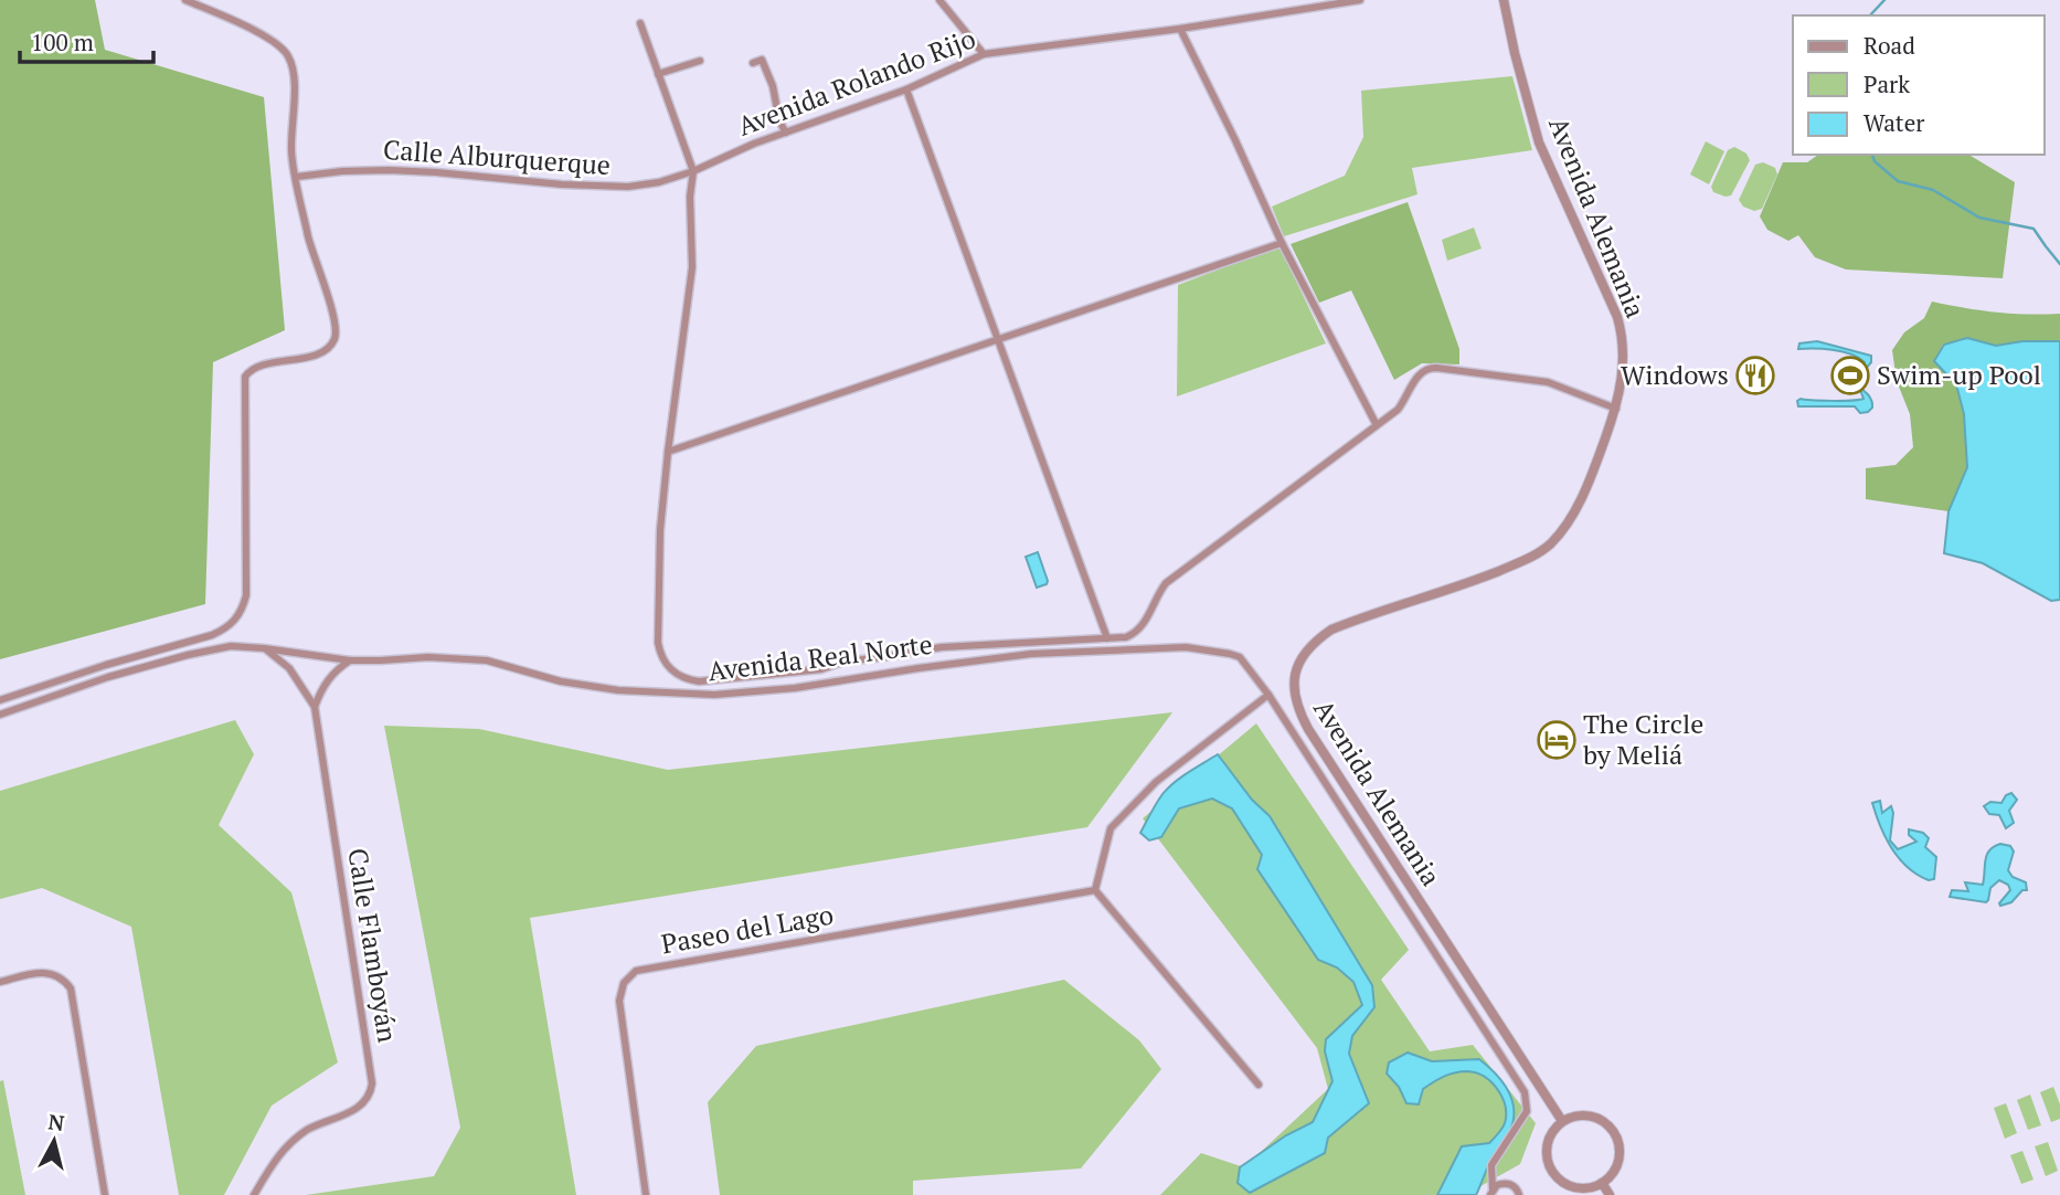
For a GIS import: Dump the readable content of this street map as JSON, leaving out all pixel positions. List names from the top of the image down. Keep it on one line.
{"streets":{"street":["Avenida Rolando Rijo","Calle Alburquerque","Avenida Alemania","Avenida Real Norte","Paseo del Lago","Calle Flamboyán"]},"crossings":[["Avenida Rolando Rijo","Calle Alburquerque"]],"places":{"restaurant":["Windows"],"sports":["Swim-up Pool"],"hotel":["The Circle by Meliá"]},"legend":["Road","Park","Water"],"scale_bar":"100 m","north":"top"}
